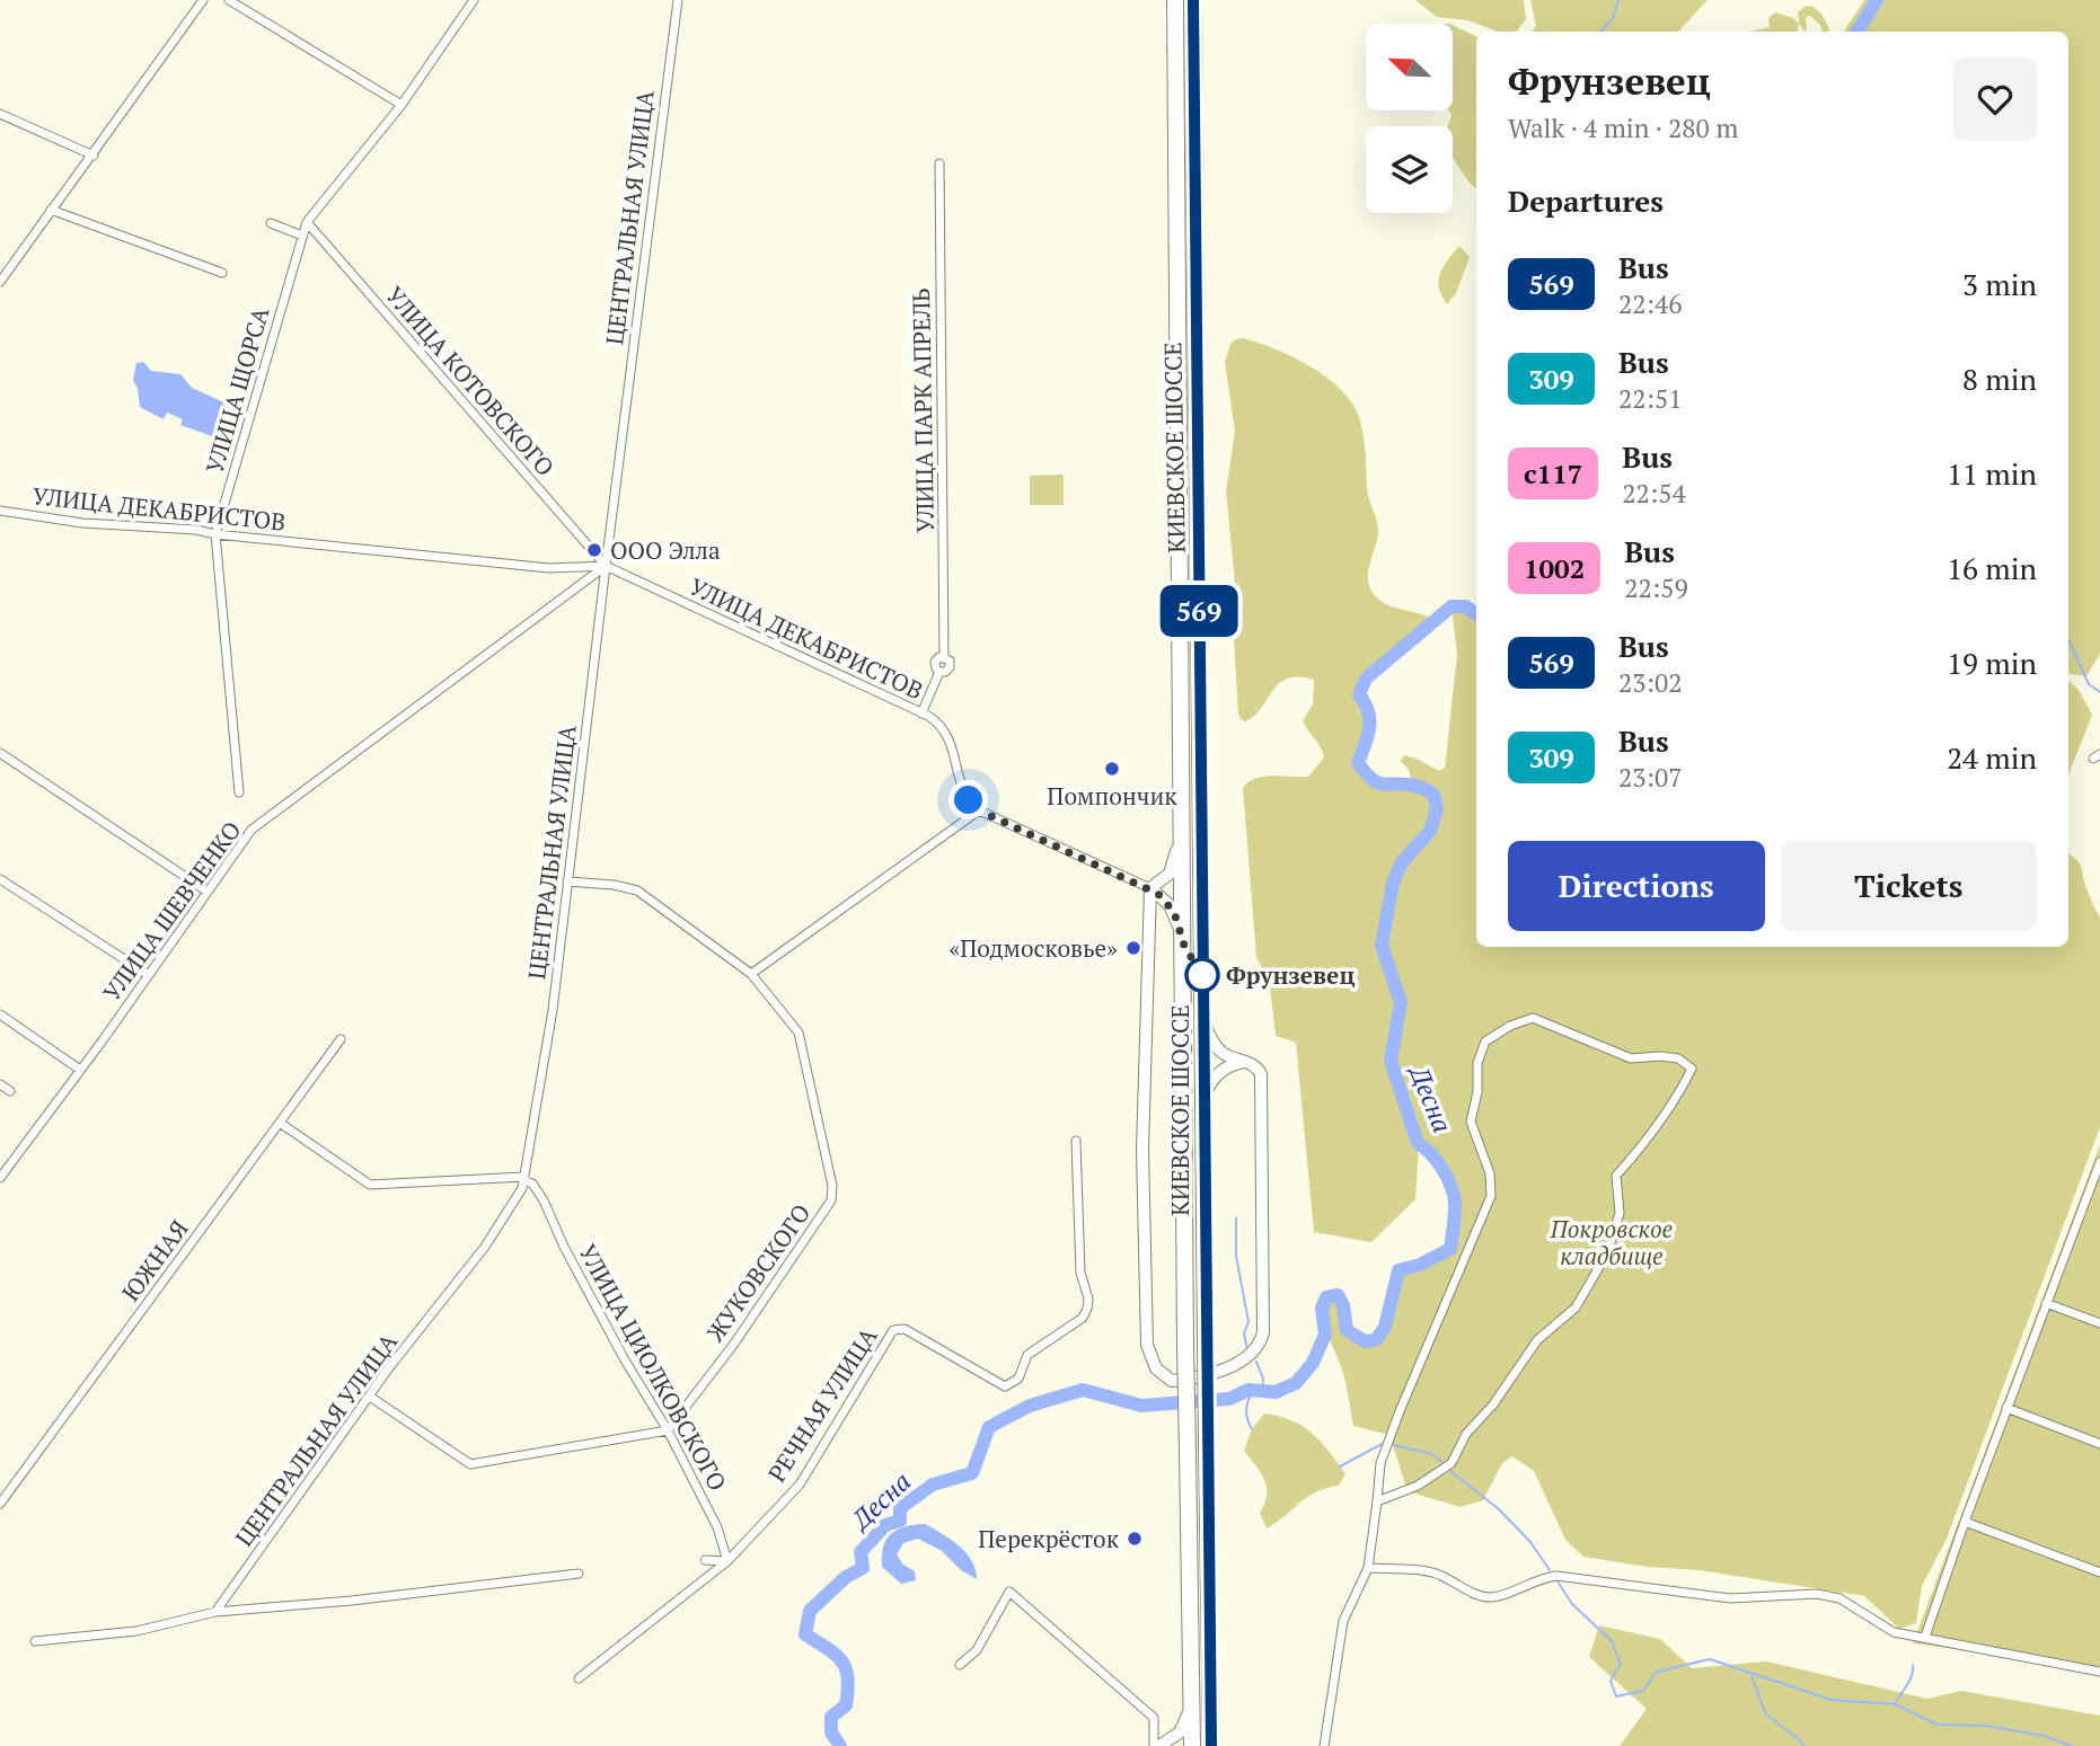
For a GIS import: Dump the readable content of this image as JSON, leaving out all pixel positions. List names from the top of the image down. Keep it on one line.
{"streets":{"highway":["КИЕВСКОЕ ШОССЕ"],"street":["ЦЕНТРАЛЬНАЯ УЛИЦА","УЛИЦА КОТОВСКОГО","УЛИЦА ЩОРСА","УЛИЦА ПАРК АПРЕЛЬ","УЛИЦА ДЕКАБРИСТОВ","УЛИЦА ШЕВЧЕНКО","ЮЖНАЯ","ЖУКОВСКОГО","УЛИЦА ЦИОЛКОВСКОГО","РЕЧНАЯ УЛИЦА"]},"crossings":[["ЦЕНТРАЛЬНАЯ УЛИЦА","УЛИЦА КОТОВСКОГО"],["ЦЕНТРАЛЬНАЯ УЛИЦА","УЛИЦА ДЕКАБРИСТОВ"],["ЦЕНТРАЛЬНАЯ УЛИЦА","УЛИЦА ШЕВЧЕНКО"],["ЦЕНТРАЛЬНАЯ УЛИЦА","ЖУКОВСКОГО"],["ЦЕНТРАЛЬНАЯ УЛИЦА","УЛИЦА ЦИОЛКОВСКОГО"],["УЛИЦА КОТОВСКОГО","УЛИЦА ЩОРСА"],["УЛИЦА КОТОВСКОГО","УЛИЦА ДЕКАБРИСТОВ"],["УЛИЦА КОТОВСКОГО","УЛИЦА ШЕВЧЕНКО"],["УЛИЦА ЩОРСА","УЛИЦА ДЕКАБРИСТОВ"],["УЛИЦА ПАРК АПРЕЛЬ","УЛИЦА ДЕКАБРИСТОВ"],["УЛИЦА ДЕКАБРИСТОВ","УЛИЦА ШЕВЧЕНКО"],["ЖУКОВСКОГО","УЛИЦА ЦИОЛКОВСКОГО"],["УЛИЦА ЦИОЛКОВСКОГО","РЕЧНАЯ УЛИЦА"]],"water":["Десна"],"parks":["Покровское кладбище"],"places":["ООО Элла","Помпончик","«Подмосковье»","Фрунзевец","Перекрёсток"],"lines":["bus line 569"],"north":"top left","page":{"on_map":"569","heading":[["Фрунзевец","Walk · 4 min · 280 m"],"Departures"],"list":[{"mark":"569","name":"Bus","note":"22:46","value":"3 min"},{"mark":"309","name":"Bus","note":"22:51","value":"8 min"},{"mark":"с117","name":"Bus","note":"22:54","value":"11 min"},{"mark":"1002","name":"Bus","note":"22:59","value":"16 min"},{"mark":"569","name":"Bus","note":"23:02","value":"19 min"},{"mark":"309","name":"Bus","note":"23:07","value":"24 min"}],"buttons":["Directions","Tickets"]}}
